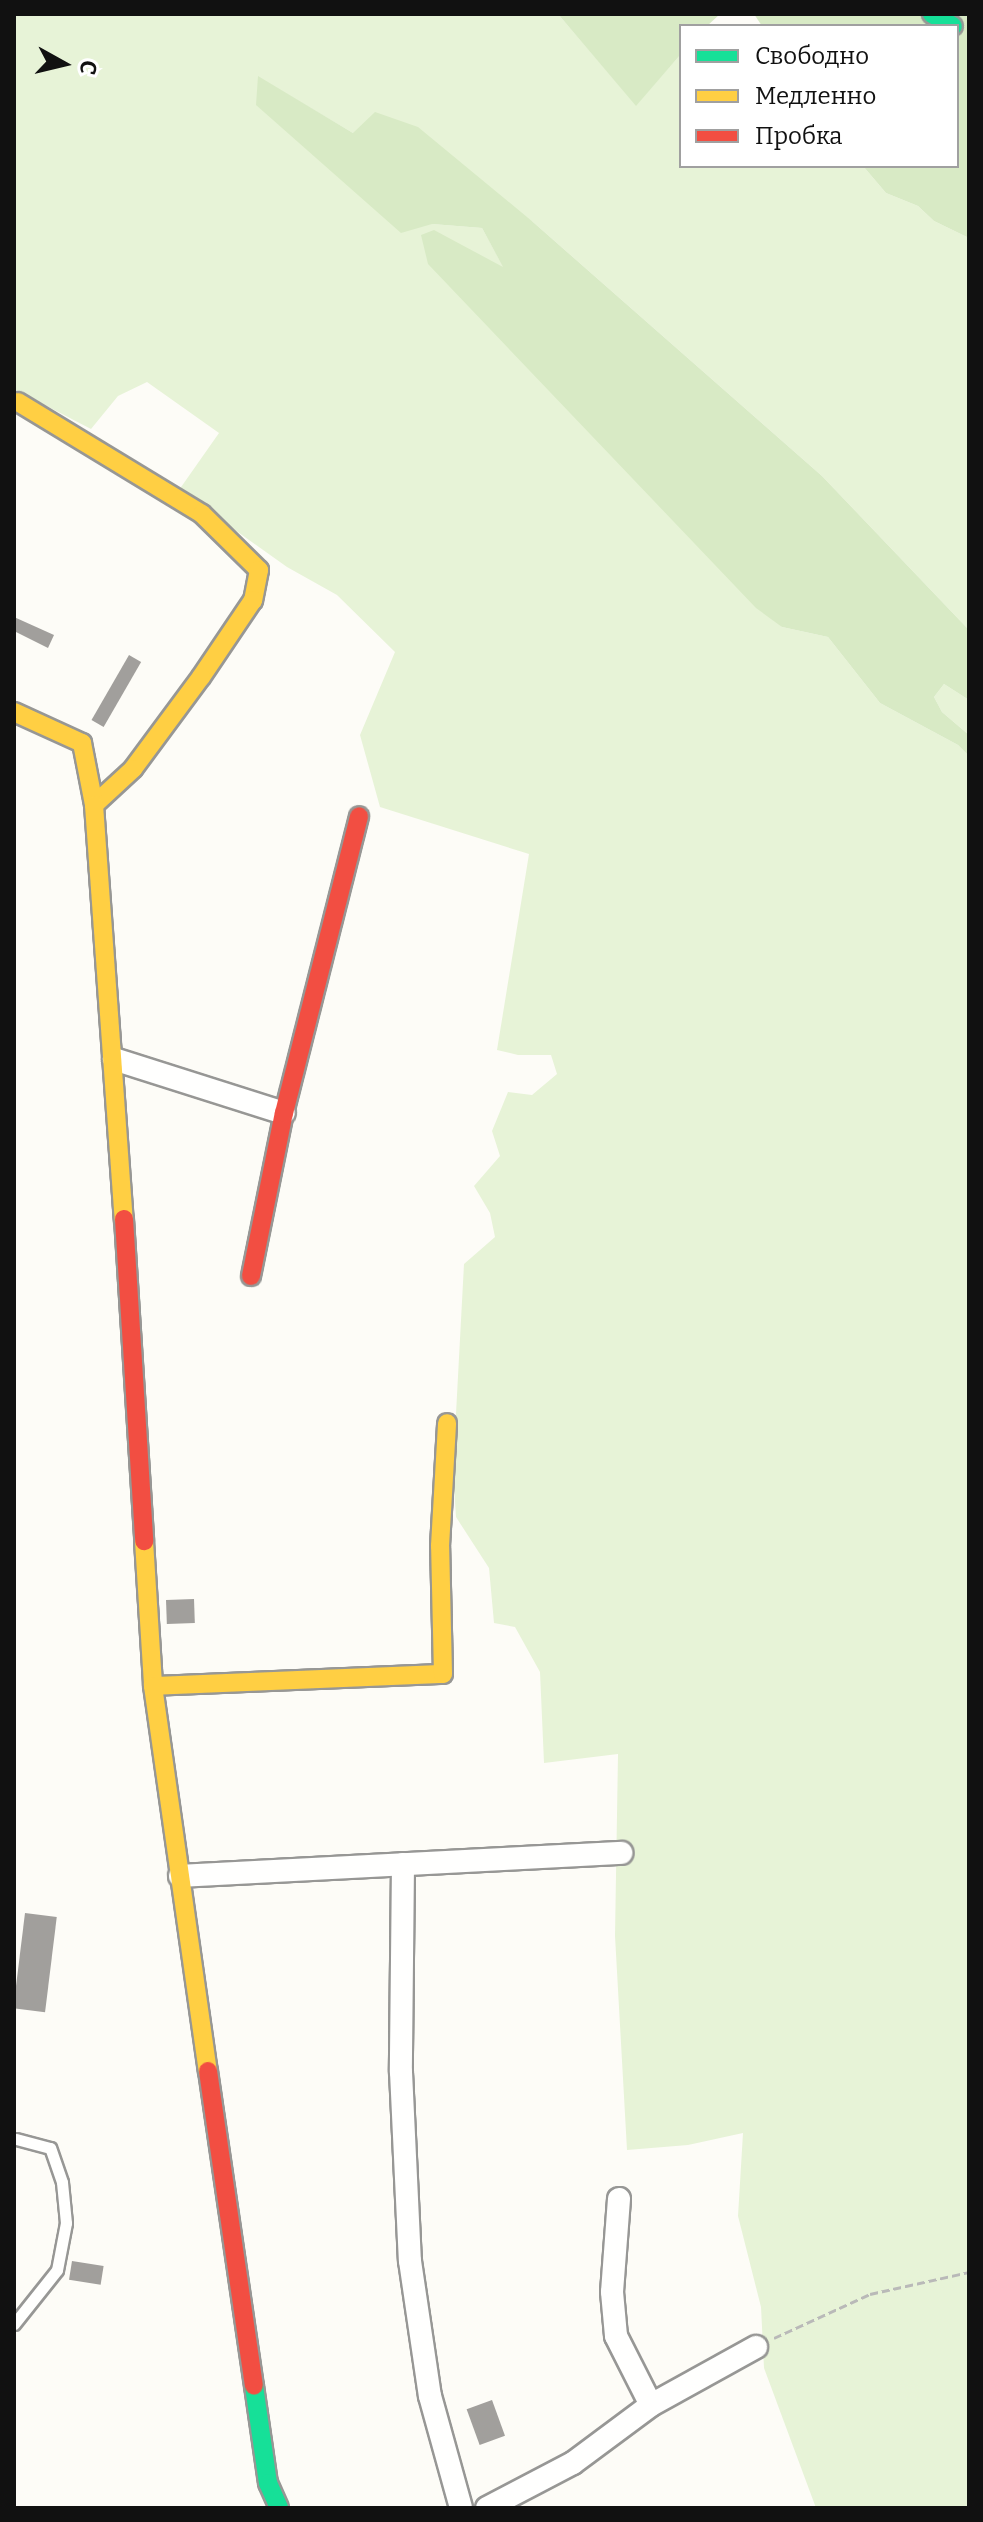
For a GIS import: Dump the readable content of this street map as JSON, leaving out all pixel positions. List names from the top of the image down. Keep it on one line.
{"legend":["Свободно","Медленно","Пробка"],"north":"right"}
